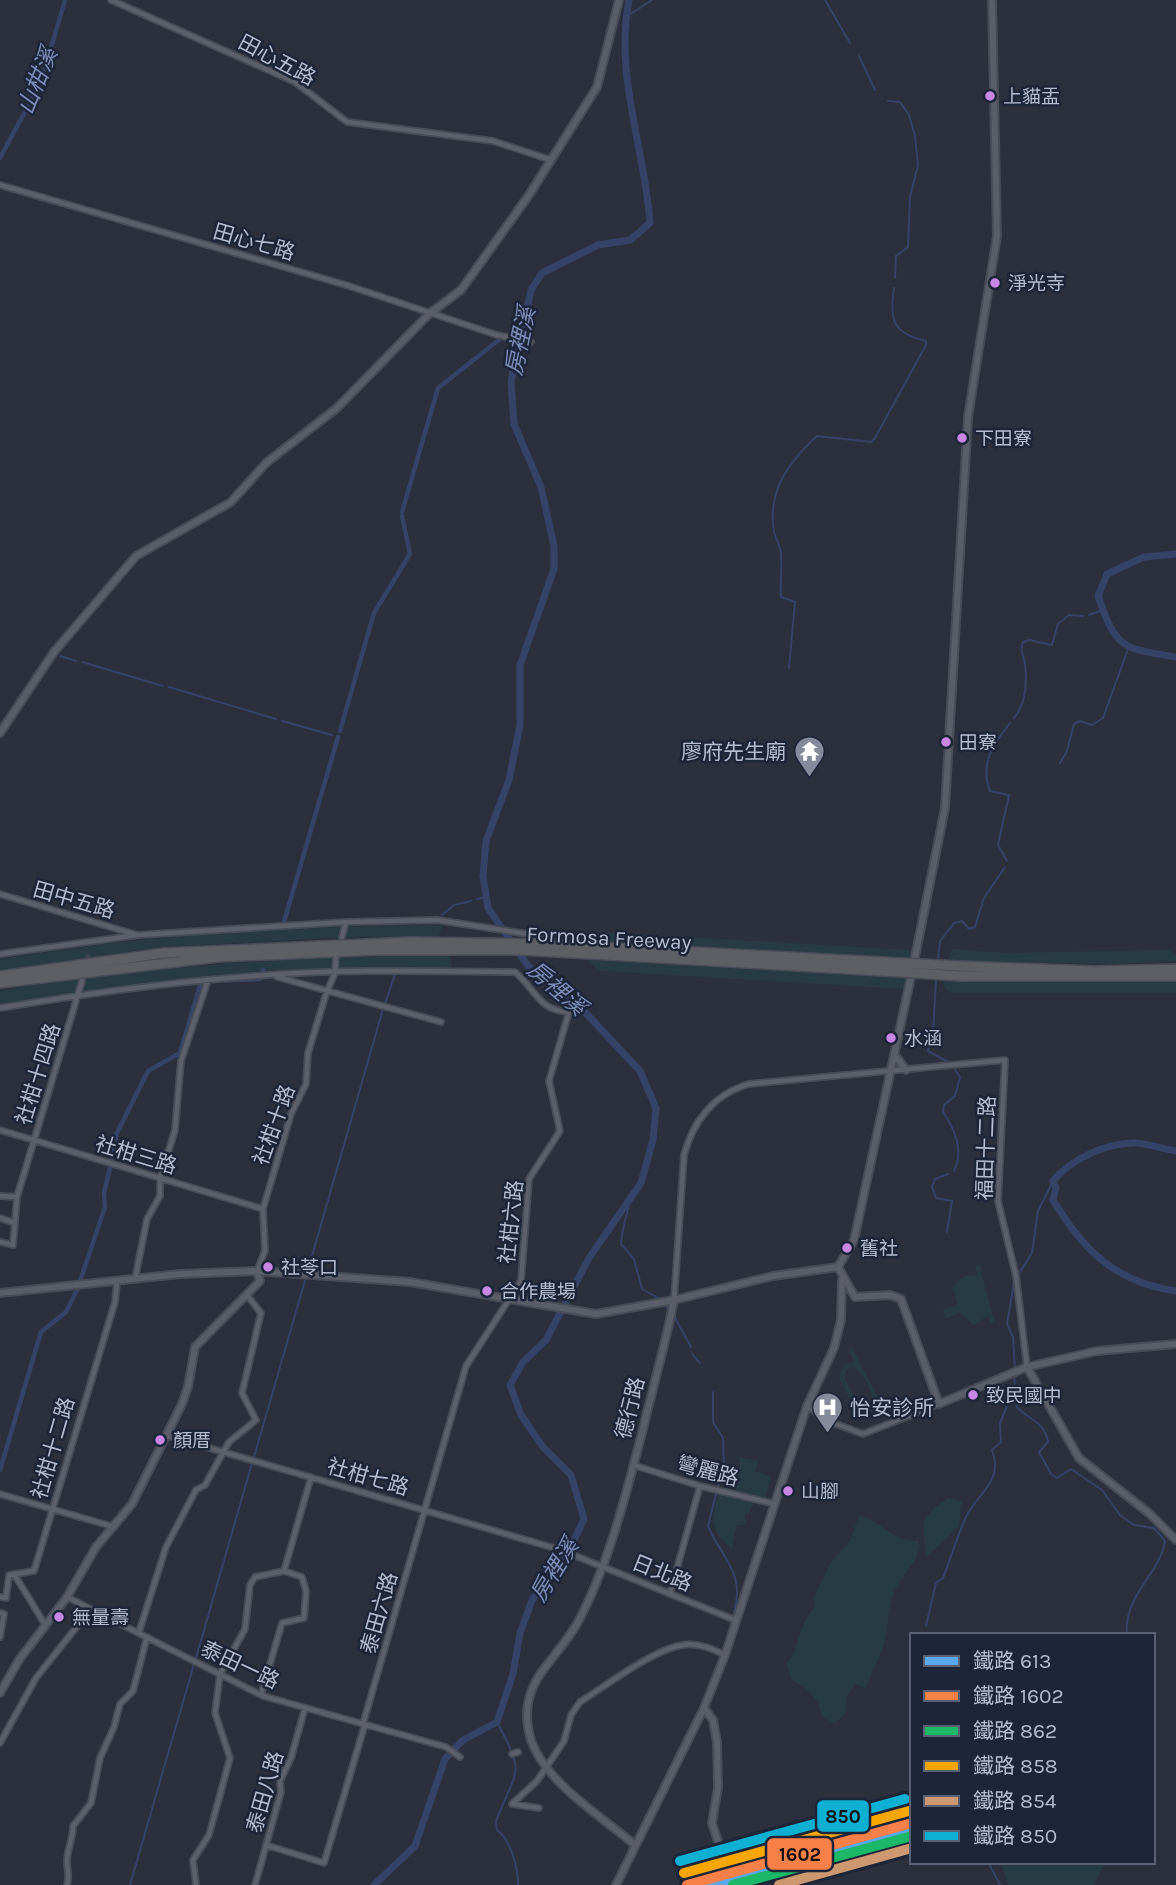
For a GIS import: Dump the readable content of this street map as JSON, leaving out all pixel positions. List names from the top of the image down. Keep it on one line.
{"streets":{"highway":["Formosa Freeway"],"street":["田心五路","田心七路","田中五路","社柑十四路","社柑十路","福田十二路","社柑三路","社柑六路","德行路","社柑十二路","彎麗路","社柑七路","日北路","泰田六路","泰田一路","泰田八路"]},"crossings":[["社柑十四路","社柑三路"],["社柑十路","社柑三路"],["社柑十路","社柑六路"],["福田十二路","德行路"],["社柑六路","社柑七路"],["社柑六路","泰田六路"],["德行路","彎麗路"],["德行路","日北路"],["社柑七路","日北路"],["社柑七路","泰田六路"],["泰田六路","泰田一路"],["泰田六路","泰田八路"],["泰田一路","泰田八路"]],"water":["山柑溪","房裡溪"],"places":{"other":["上貓盂","淨光寺","下田寮","田寮","水涵","舊社","社苓口","合作農場","致民國中","顏厝","山腳","無量壽"],"temple":["廖府先生廟"],"hospital":["怡安診所"]},"lines":["rail line 850","rail line 858","rail line 1602","rail line 613","rail line 862","rail line 854"],"legend":["鐵路 613","鐵路 1602","鐵路 862","鐵路 858","鐵路 854","鐵路 850"]}
